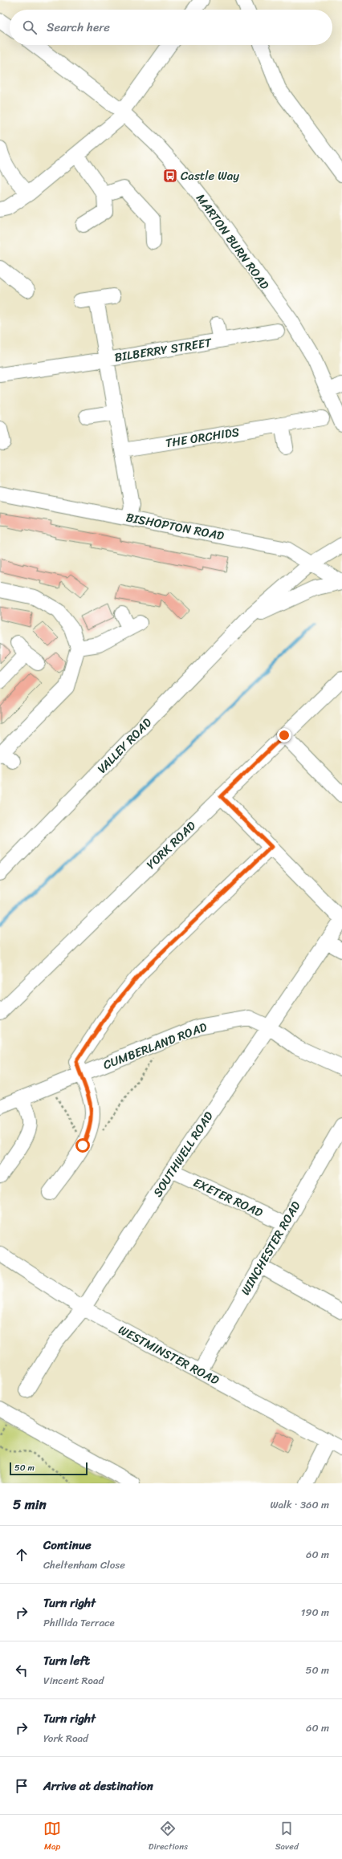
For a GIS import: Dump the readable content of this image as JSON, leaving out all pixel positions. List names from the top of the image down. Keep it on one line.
{"streets":{"street":["MARTON BURN ROAD","BILBERRY STREET","THE ORCHIDS","BISHOPTON ROAD","VALLEY ROAD","YORK ROAD","CUMBERLAND ROAD","SOUTHWELL ROAD","EXETER ROAD","WINCHESTER ROAD","WESTMINSTER ROAD"]},"crossings":[["BISHOPTON ROAD","VALLEY ROAD"],["CUMBERLAND ROAD","SOUTHWELL ROAD"],["SOUTHWELL ROAD","EXETER ROAD"],["SOUTHWELL ROAD","WESTMINSTER ROAD"],["EXETER ROAD","WINCHESTER ROAD"],["WINCHESTER ROAD","WESTMINSTER ROAD"]],"places":{"bus stop":["Castle Way"]},"scale_bar":"50 m","page":{"search":"Search here","scale":"50 m","heading":["5 min","Walk · 360 m"],"list":[["Continue","Cheltenham Close","60 m"],["Turn right","Phillida Terrace","190 m"],["Turn left","Vincent Road","50 m"],["Turn right","York Road","60 m"],"Arrive at destination"],"nav":["Map","Directions","Saved"]}}
